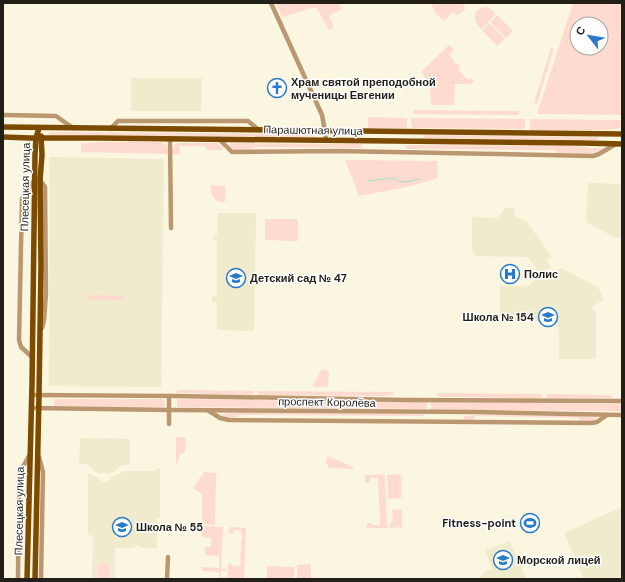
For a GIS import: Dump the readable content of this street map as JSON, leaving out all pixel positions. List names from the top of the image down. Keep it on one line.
{"streets":{"main road":["Парашютная улица","Плесецкая улица"],"street":["проспект Королёва"]},"crossings":[["Парашютная улица","Плесецкая улица"],["Плесецкая улица","проспект Королёва"]],"places":{"church":["Храм святой преподобной мученицы Евгении"],"hospital":["Полис"],"school or university":["Детский сад № 47","Школа № 154","Школа № 55","Морской лицей"],"sports":["Fitness-point"]},"north":"top left"}
